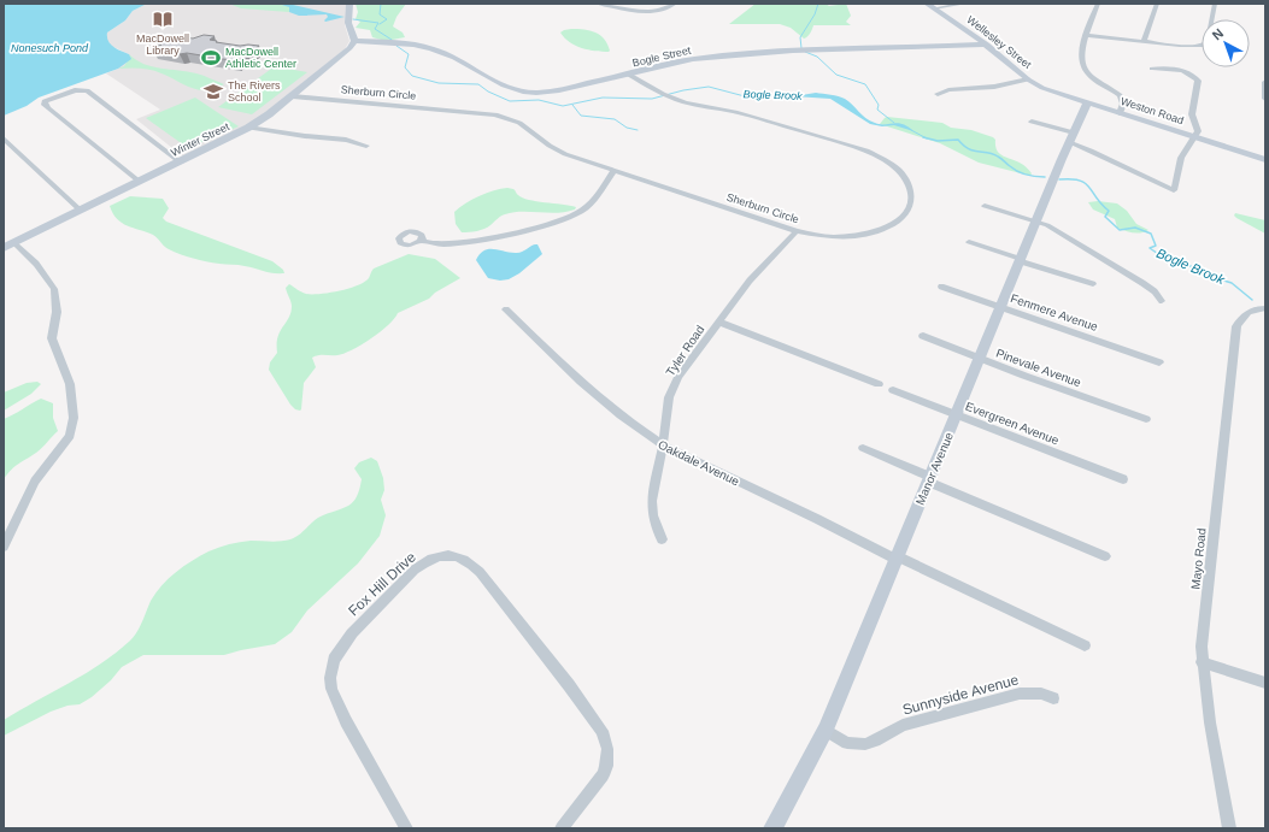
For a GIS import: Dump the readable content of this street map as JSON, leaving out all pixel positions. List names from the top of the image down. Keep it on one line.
{"streets":{"street":["Wellesley Street","Bogle Street","Sherburn Circle","Weston Road","Winter Street","Fenmere Avenue","Tyler Road","Pinevale Avenue","Evergreen Avenue","Oakdale Avenue","Manor Avenue","Mayo Road","Fox Hill Drive","Sunnyside Avenue"]},"crossings":[["Wellesley Street","Bogle Street"],["Wellesley Street","Weston Road"],["Bogle Street","Sherburn Circle"],["Bogle Street","Winter Street"],["Sherburn Circle","Winter Street"],["Sherburn Circle","Tyler Road"],["Weston Road","Manor Avenue"],["Fenmere Avenue","Manor Avenue"],["Tyler Road","Oakdale Avenue"],["Pinevale Avenue","Manor Avenue"],["Evergreen Avenue","Manor Avenue"],["Oakdale Avenue","Manor Avenue"],["Manor Avenue","Sunnyside Avenue"]],"water":["Nonesuch Pond","Bogle Brook"],"places":{"library":["MacDowell Library"],"sports":["MacDowell Athletic Center"],"school or university":["The Rivers School"]},"north":"top left"}
